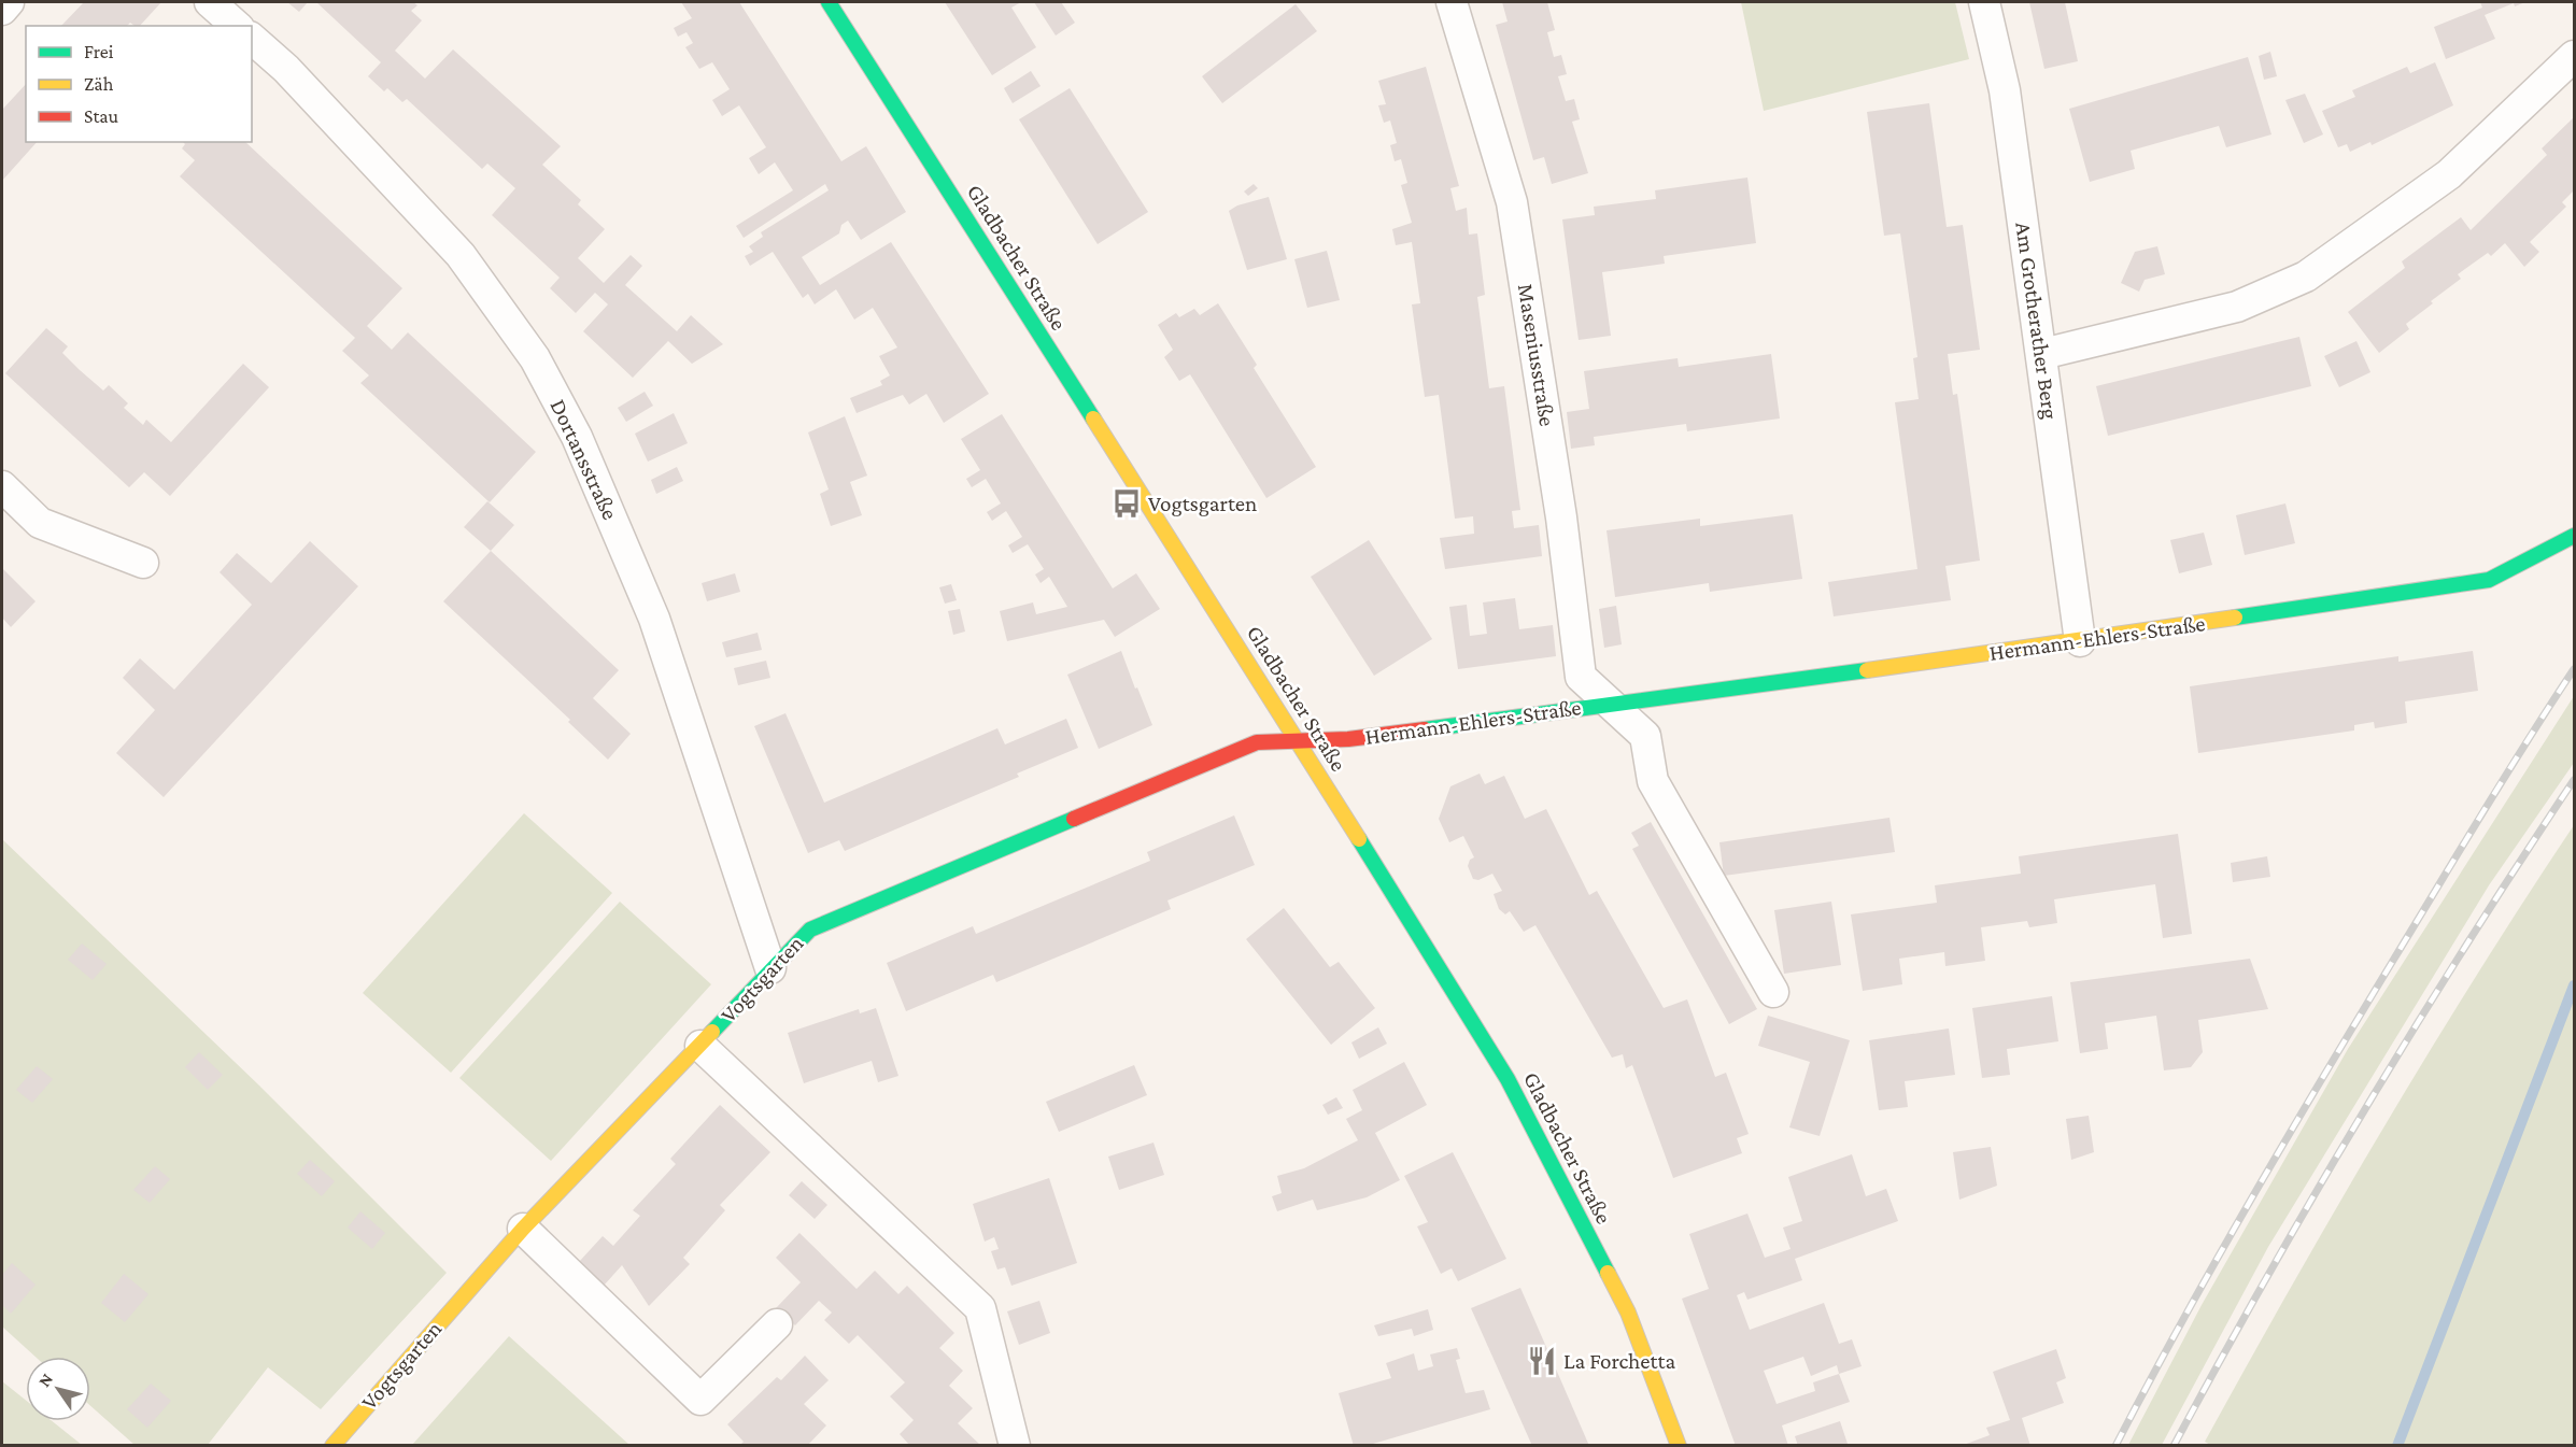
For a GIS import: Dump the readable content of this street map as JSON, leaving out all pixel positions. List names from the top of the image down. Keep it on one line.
{"streets":{"street":["Gladbacher Straße","Am Grotherather Berg","Maseniusstraße","Dortansstraße","Hermann-Ehlers-Straße","Vogtsgarten"]},"crossings":[["Gladbacher Straße","Hermann-Ehlers-Straße"],["Gladbacher Straße","Vogtsgarten"],["Am Grotherather Berg","Hermann-Ehlers-Straße"],["Maseniusstraße","Hermann-Ehlers-Straße"],["Dortansstraße","Vogtsgarten"],["Hermann-Ehlers-Straße","Vogtsgarten"]],"places":{"bus stop":["Vogtsgarten"],"restaurant":["La Forchetta"]},"legend":["Frei","Zäh","Stau"],"north":"top left"}
